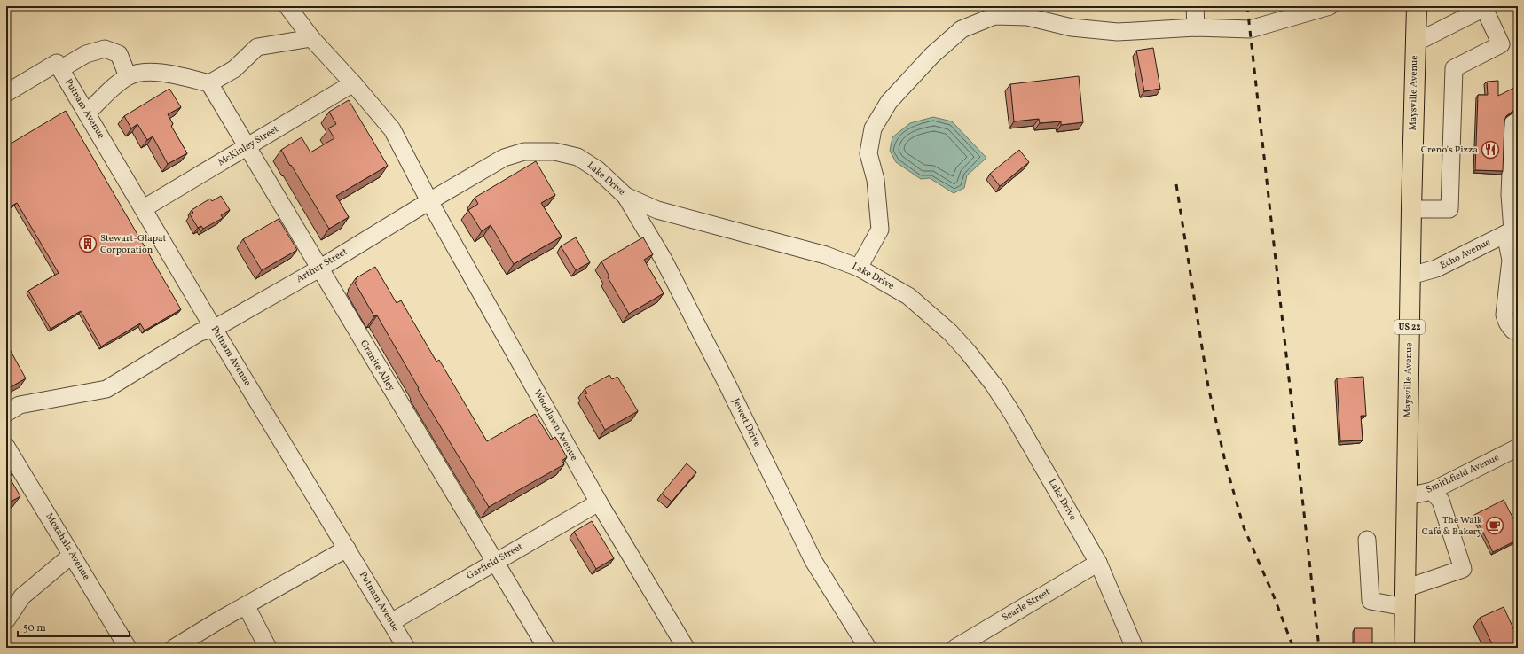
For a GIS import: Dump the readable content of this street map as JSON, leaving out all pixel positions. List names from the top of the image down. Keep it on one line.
{"streets":{"main road":["Maysville Avenue","US 22"],"street":["Putnam Avenue","McKinley Street","Lake Drive","Echo Avenue","Arthur Street","Granite Alley","Jewett Drive","Woodlawn Avenue","Smithfield Avenue","Moxahala Avenue","Garfield Street","Searle Street"]},"crossings":[["Maysville Avenue","Echo Avenue"],["Maysville Avenue","Smithfield Avenue"],["Putnam Avenue","McKinley Street"],["Putnam Avenue","Arthur Street"],["Putnam Avenue","Garfield Street"],["McKinley Street","Granite Alley"],["McKinley Street","Woodlawn Avenue"],["Lake Drive","Arthur Street"],["Lake Drive","Jewett Drive"],["Lake Drive","Woodlawn Avenue"],["Lake Drive","Searle Street"],["Arthur Street","Granite Alley"],["Arthur Street","Woodlawn Avenue"],["Granite Alley","Garfield Street"],["Woodlawn Avenue","Garfield Street"]],"places":{"restaurant":["Creno's Pizza"],"building":["Stewart-Glapat Corporation"],"cafe":["The Walk Café & Bakery"]},"scale_bar":"50 m"}
